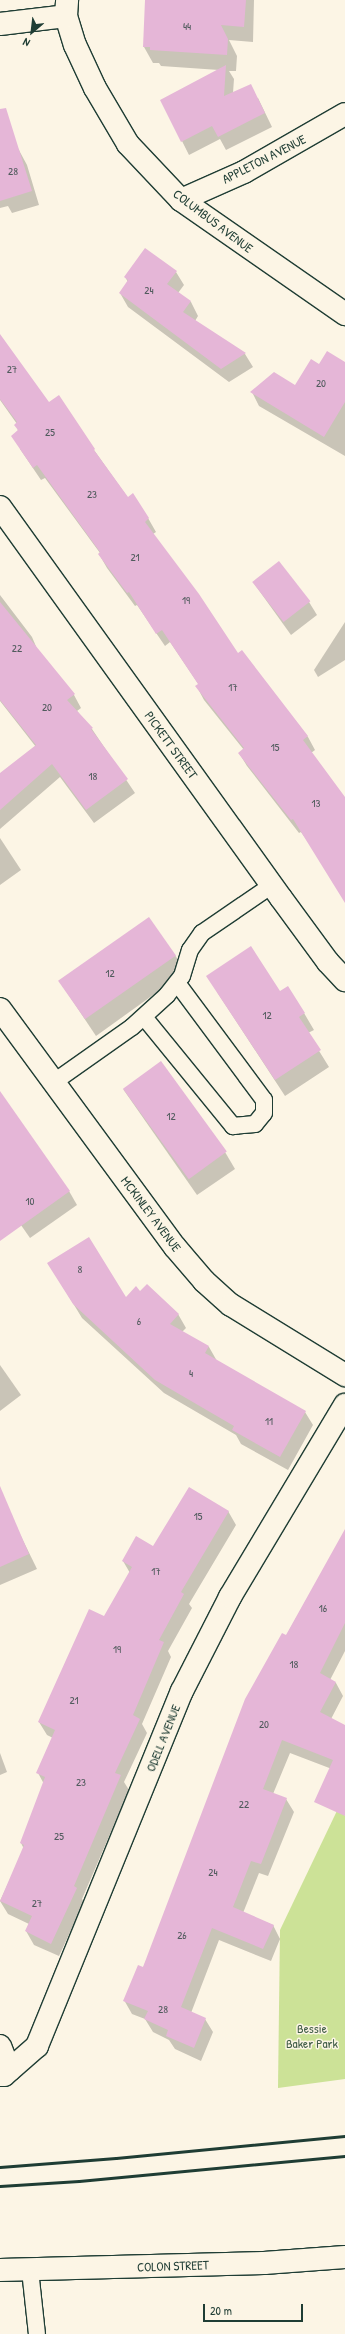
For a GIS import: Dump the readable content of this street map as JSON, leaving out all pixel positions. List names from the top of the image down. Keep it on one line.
{"streets":{"street":["APPLETON AVENUE","COLUMBUS AVENUE","PICKETT STREET","MCKINLEY AVENUE","ODELL AVENUE","COLON STREET"]},"crossings":[["APPLETON AVENUE","COLUMBUS AVENUE"]],"parks":["Bessie Baker Park"],"house_numbers":["44","28","24","27","20","25","23","21","19","22","17","20","15","18","13","12","12","12","10","8","6","4","11","15","17","16","19","18","21","20","23","22","25","24","27","26","28"],"scale_bar":"20 m","north":"bottom left"}
